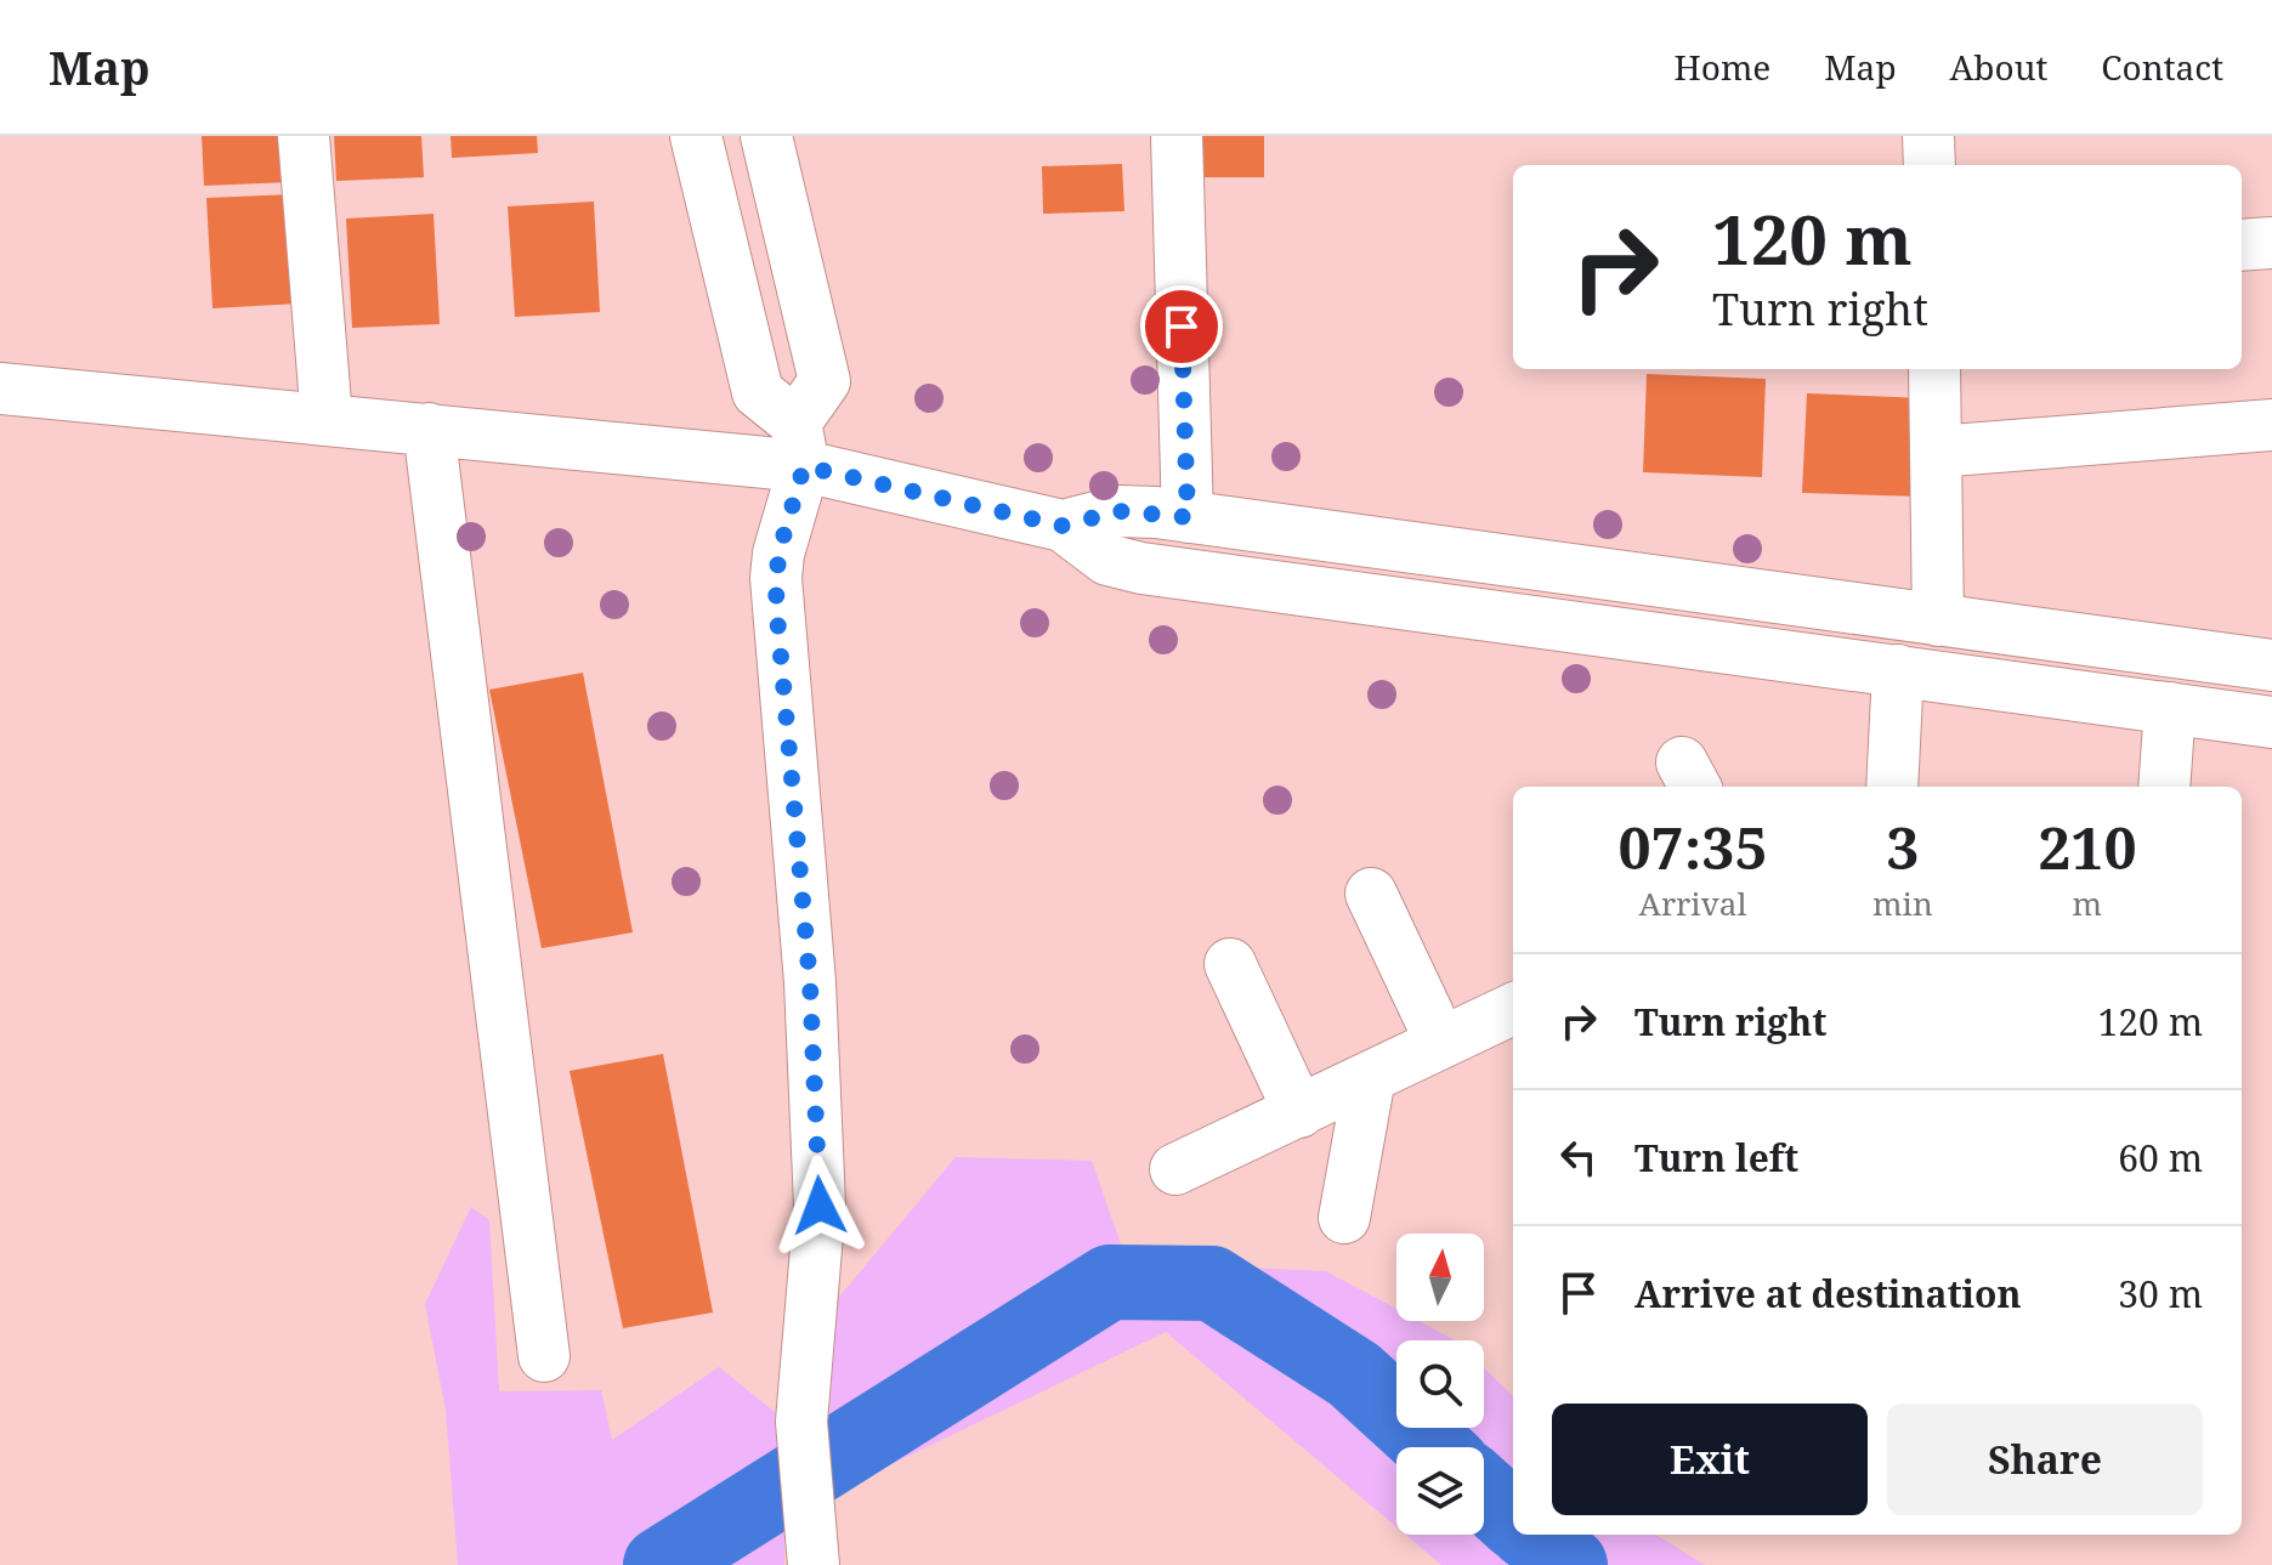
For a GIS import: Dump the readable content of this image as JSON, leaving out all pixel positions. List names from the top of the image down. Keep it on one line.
{"north":"top","page":{"header":"Map","nav":["Home","Map","About","Contact"],"turn":["120 m","Turn right"],"eta":["07:35","Arrival","3","min","210","m"],"list":[{"name":"Turn right","value":"120 m"},{"name":"Turn left","value":"60 m"},{"name":"Arrive at destination","value":"30 m"}],"buttons":["Exit","Share"]}}
